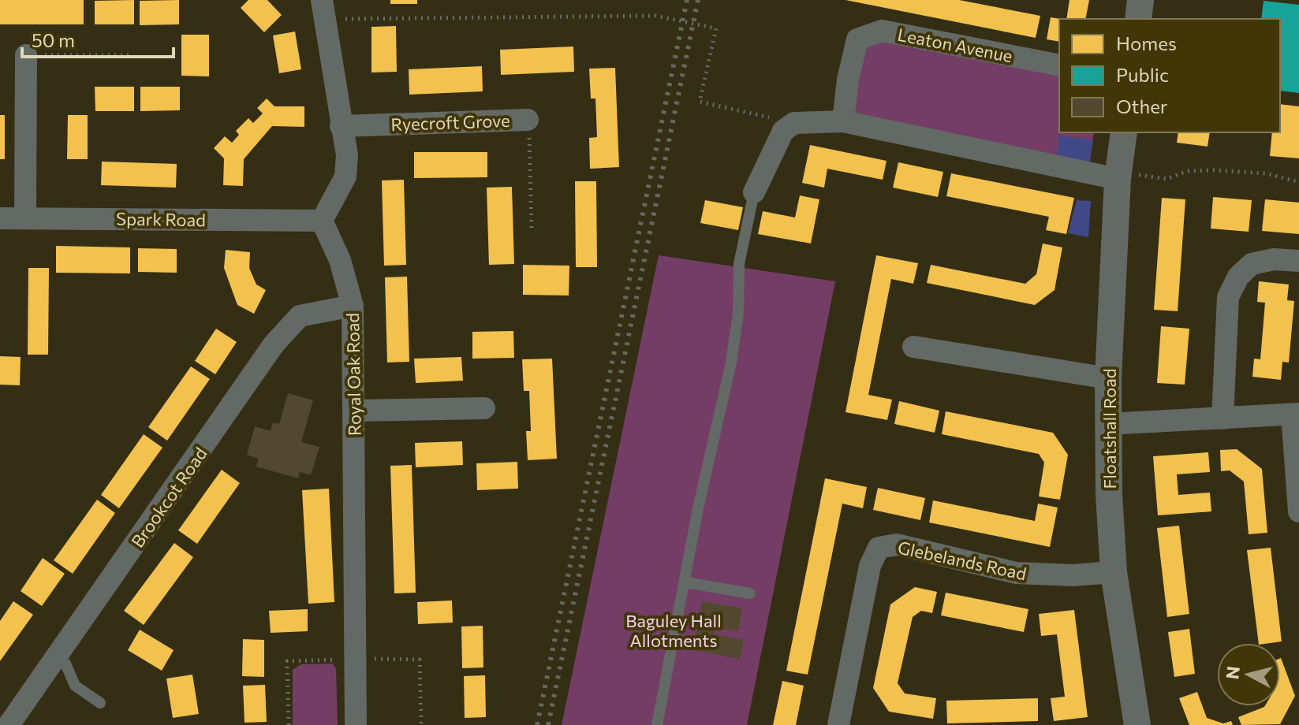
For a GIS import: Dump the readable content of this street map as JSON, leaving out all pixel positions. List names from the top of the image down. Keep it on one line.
{"streets":{"street":["Leaton Avenue","Ryecroft Grove","Spark Road","Royal Oak Road","Floatshall Road","Brookcot Road","Glebelands Road"]},"crossings":[["Spark Road","Royal Oak Road"],["Royal Oak Road","Brookcot Road"],["Floatshall Road","Glebelands Road"]],"parks":["Baguley Hall Allotments"],"legend":["Homes","Public","Other"],"scale_bar":"50 m","north":"left"}
